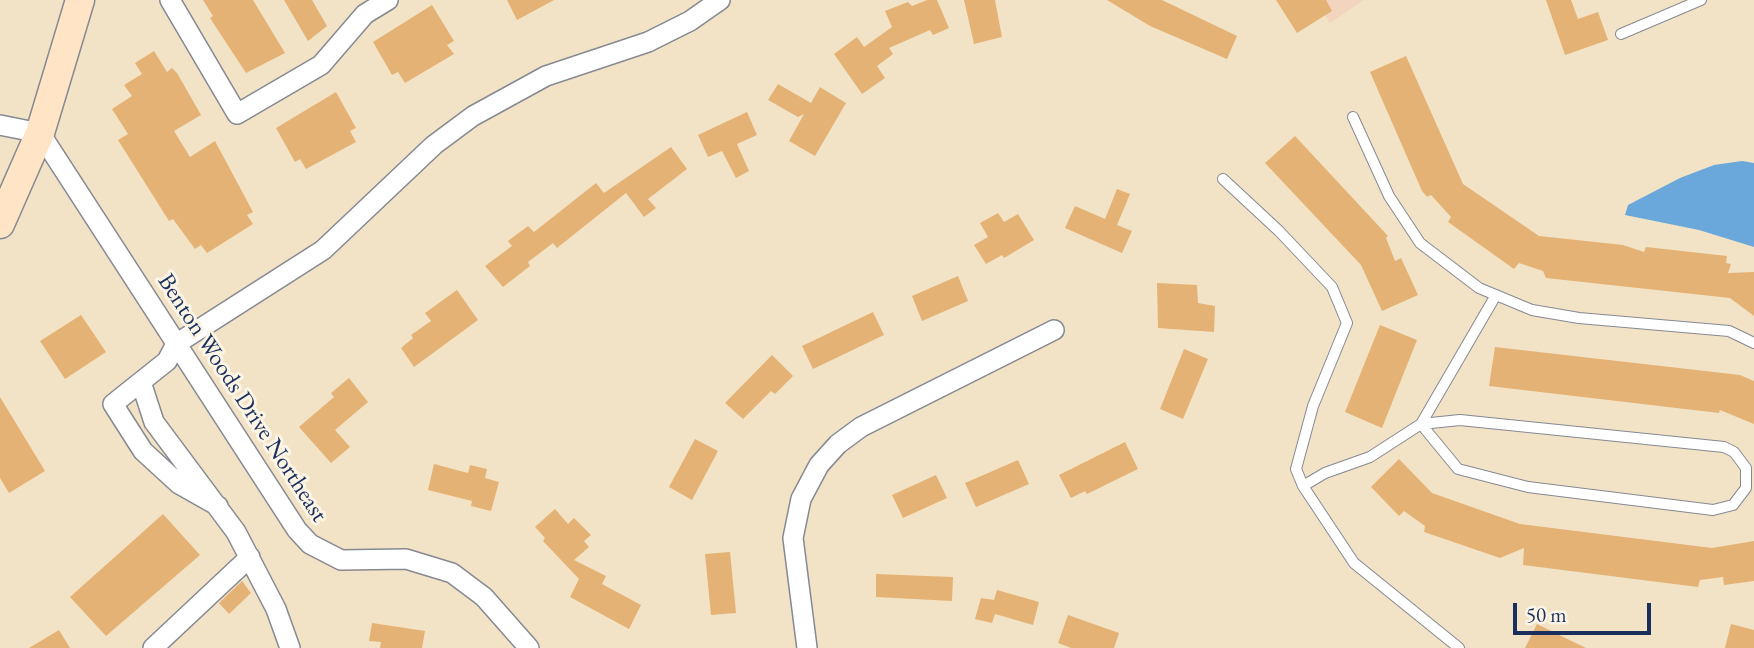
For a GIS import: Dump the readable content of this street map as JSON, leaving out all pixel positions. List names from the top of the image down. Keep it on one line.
{"streets":{"street":["Benton Woods Drive Northeast"]},"scale_bar":"50 m"}
